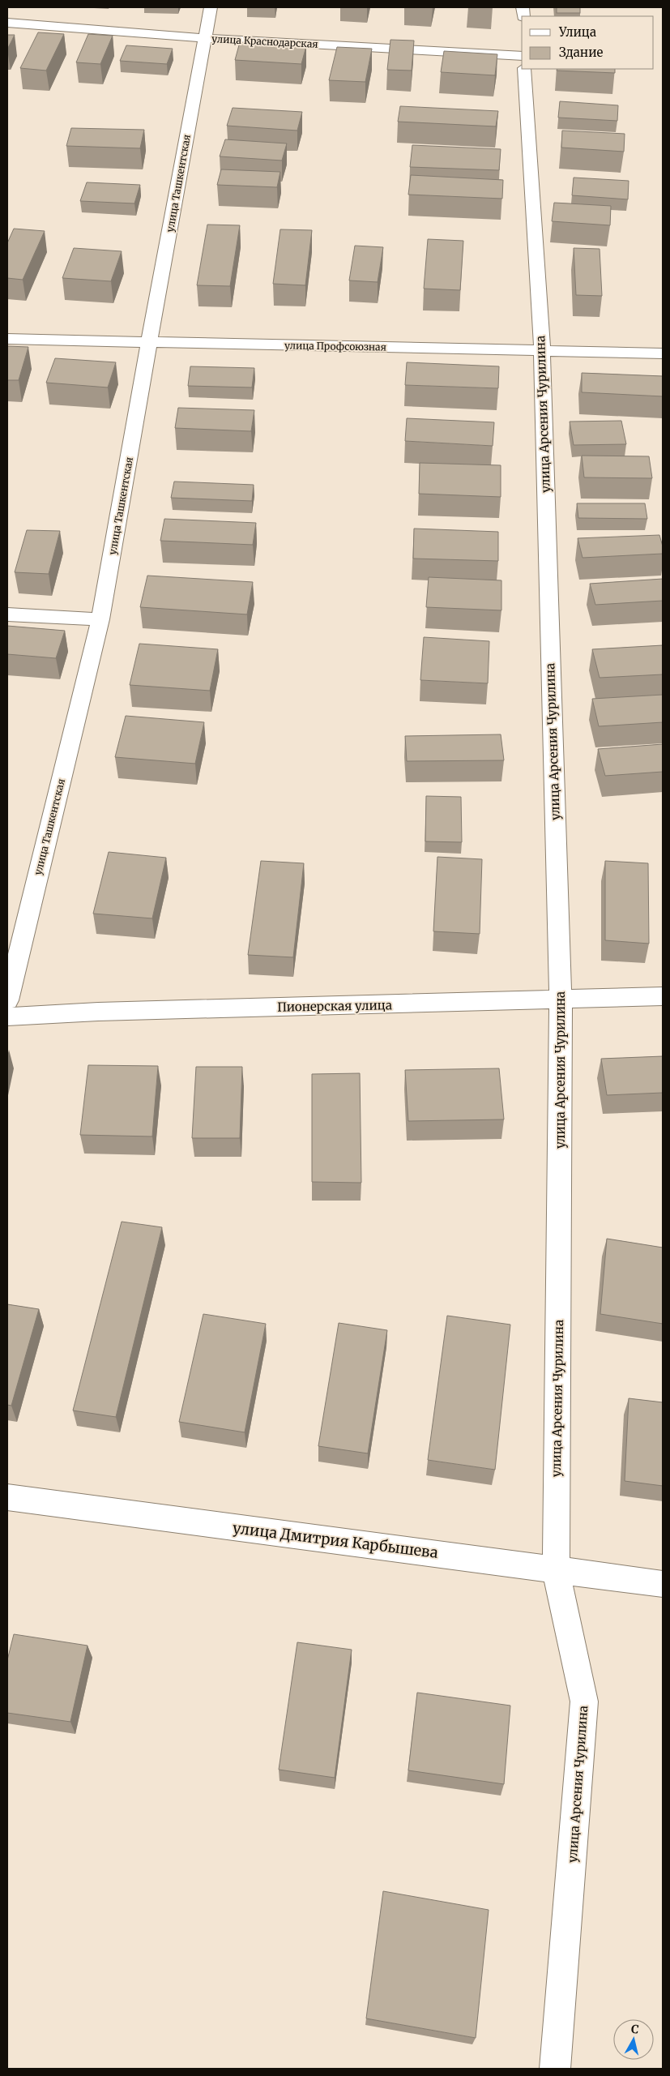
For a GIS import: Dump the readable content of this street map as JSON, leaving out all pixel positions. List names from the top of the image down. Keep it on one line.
{"streets":{"street":["улица Краснодарская","улица Ташкентская","улица Профсоюзная","улица Арсения Чурилина","Пионерская улица","улица Дмитрия Карбышева"]},"crossings":[["улица Краснодарская","улица Ташкентская"],["улица Ташкентская","улица Профсоюзная"],["улица Профсоюзная","улица Арсения Чурилина"],["улица Арсения Чурилина","Пионерская улица"],["улица Арсения Чурилина","улица Дмитрия Карбышева"]],"legend":["Улица","Здание"],"north":"top"}
